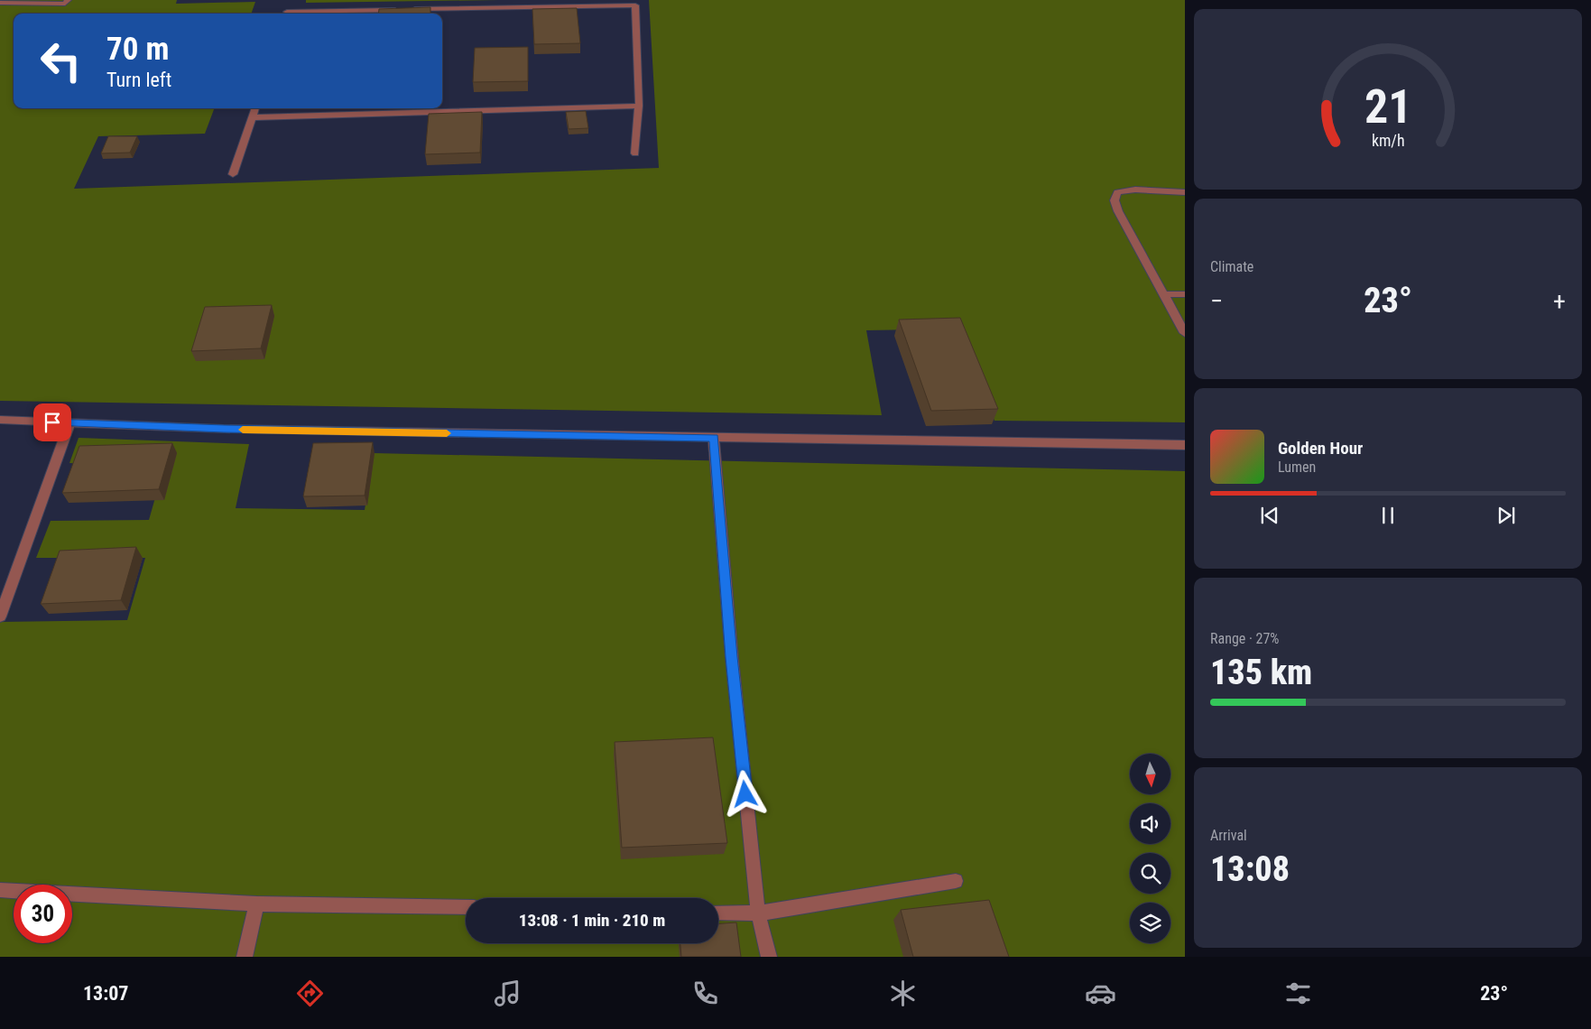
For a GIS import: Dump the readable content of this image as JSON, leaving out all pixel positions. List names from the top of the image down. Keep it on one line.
{"north":"bottom","page":{"turn":["70 m","Turn left"],"tile":["Climate",["Range · 27%","135 km"],["Arrival","13:08"]],"heat":["−","23°","+"],"song":["Golden Hour","Lumen"],"limit":"30","trip":"13:08 · 1 min · 210 m","tabs":["13:07","23°"],"gauge":["21","km/h"]}}
